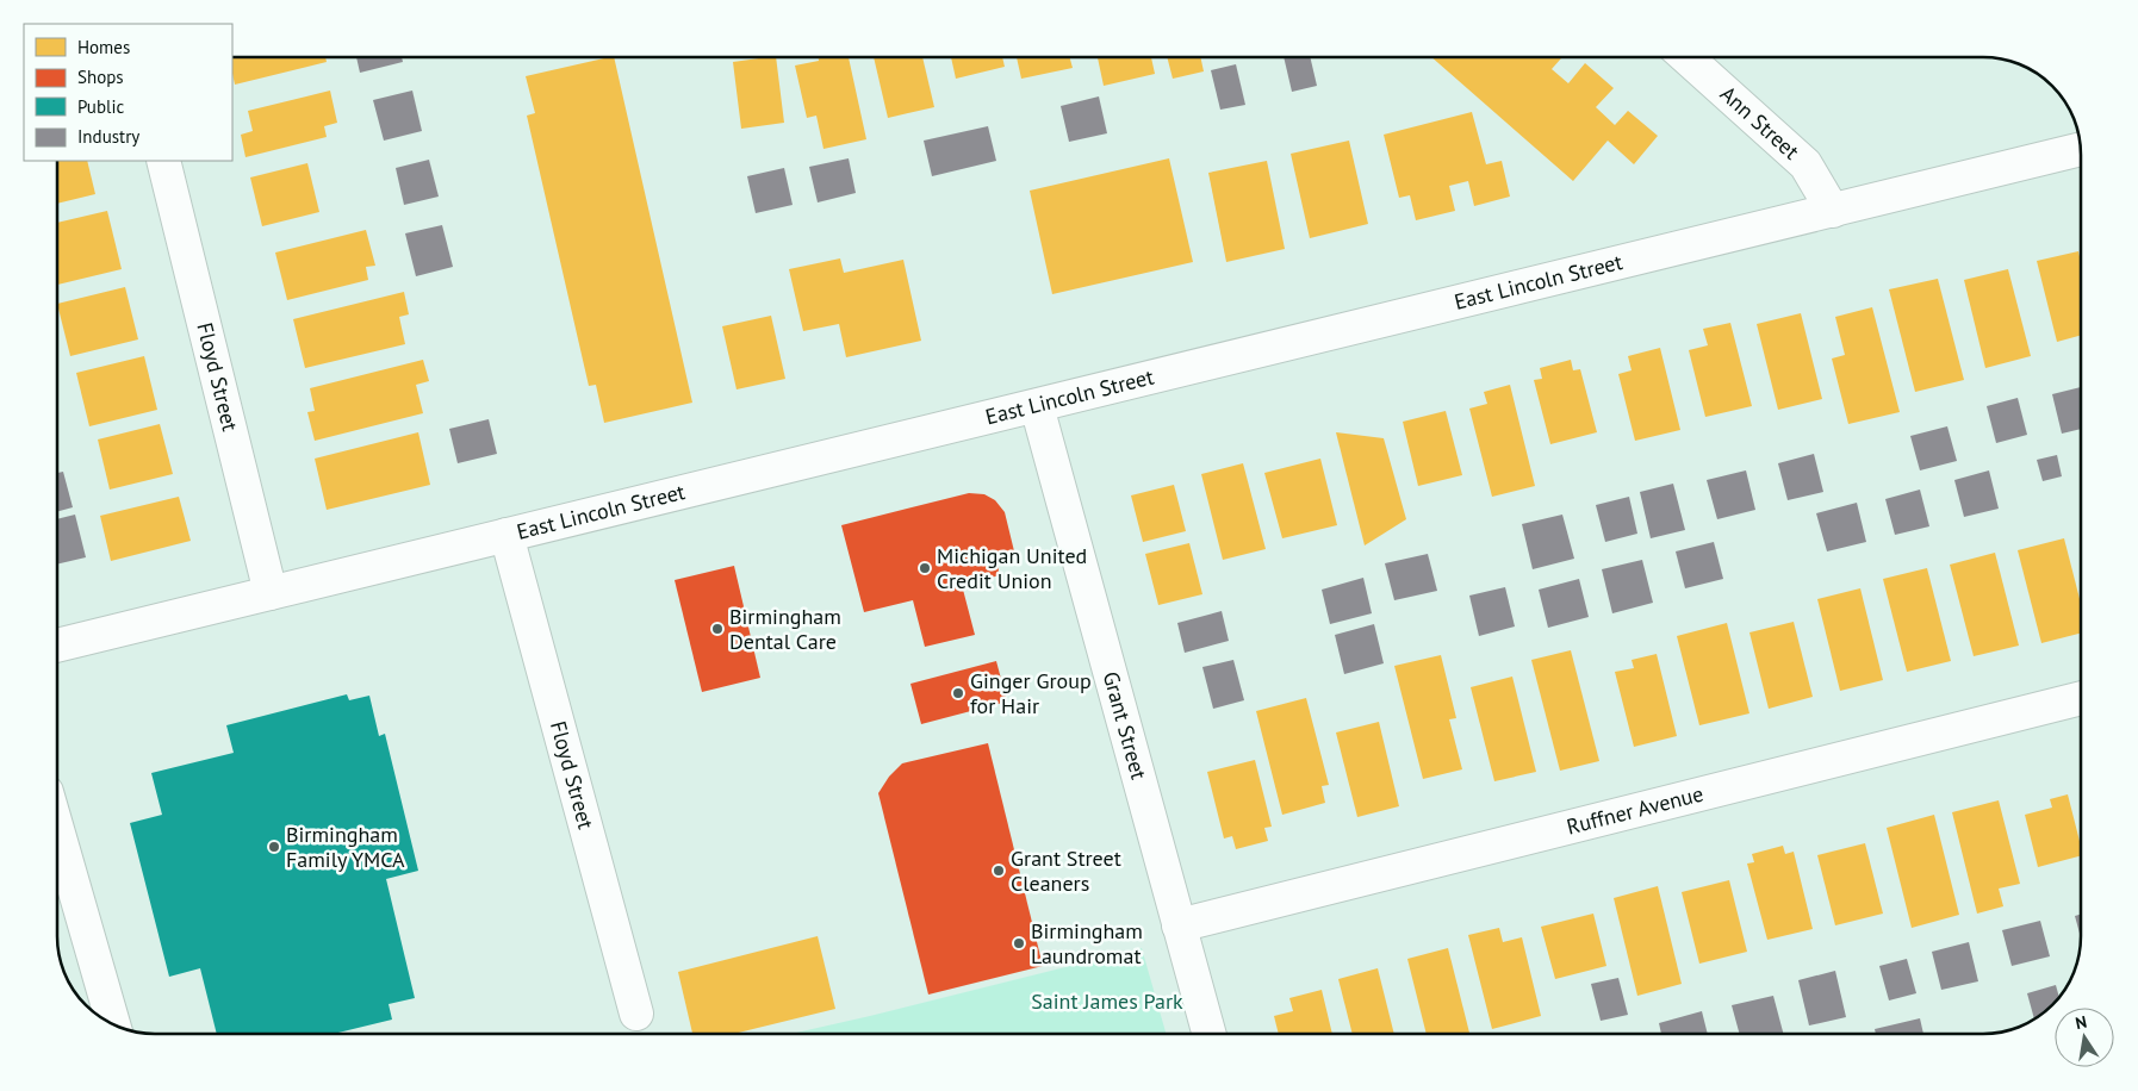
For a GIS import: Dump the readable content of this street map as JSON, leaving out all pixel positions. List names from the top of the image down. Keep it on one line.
{"streets":{"street":["Ann Street","East Lincoln Street","Floyd Street","Grant Street","Ruffner Avenue"]},"crossings":[["Ann Street","East Lincoln Street"],["East Lincoln Street","Floyd Street"],["East Lincoln Street","Grant Street"],["Grant Street","Ruffner Avenue"]],"parks":["Saint James Park"],"places":["Michigan United Credit Union","Birmingham Dental Care","Ginger Group for Hair","Birmingham Family YMCA","Grant Street Cleaners","Birmingham Laundromat"],"legend":["Homes","Shops","Public","Industry"],"north":"top"}
